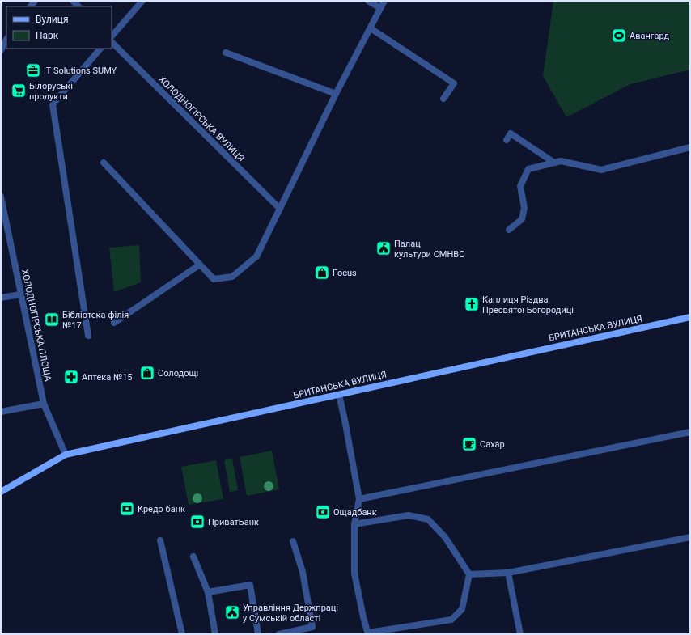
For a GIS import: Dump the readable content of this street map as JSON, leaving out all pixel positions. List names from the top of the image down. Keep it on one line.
{"streets":{"main road":["БРИТАНСЬКА ВУЛИЦЯ"],"street":["ХОЛОДНОГІРСЬКА ВУЛИЦЯ","ХОЛОДНОГІРСЬКА ПЛОЩА"]},"crossings":[["ХОЛОДНОГІРСЬКА ПЛОЩА","БРИТАНСЬКА ВУЛИЦЯ"]],"places":{"sports":["Авангард"],"office":["IT Solutions SUMY"],"supermarket":["Білоруські продукти"],"public building":["Палац культури СМНВО","Управління Держпраці у Сумській області"],"shop":["Focus","Солодощі"],"church":["Каплиця Різдва Пресвятої Богородиці"],"library":["Бібліотека-філія №17"],"pharmacy":["Аптека №15"],"cafe":["Сахар"],"bank":["Кредо банк","Ощадбанк","ПриватБанк"]},"legend":["Вулиця","Парк"]}
